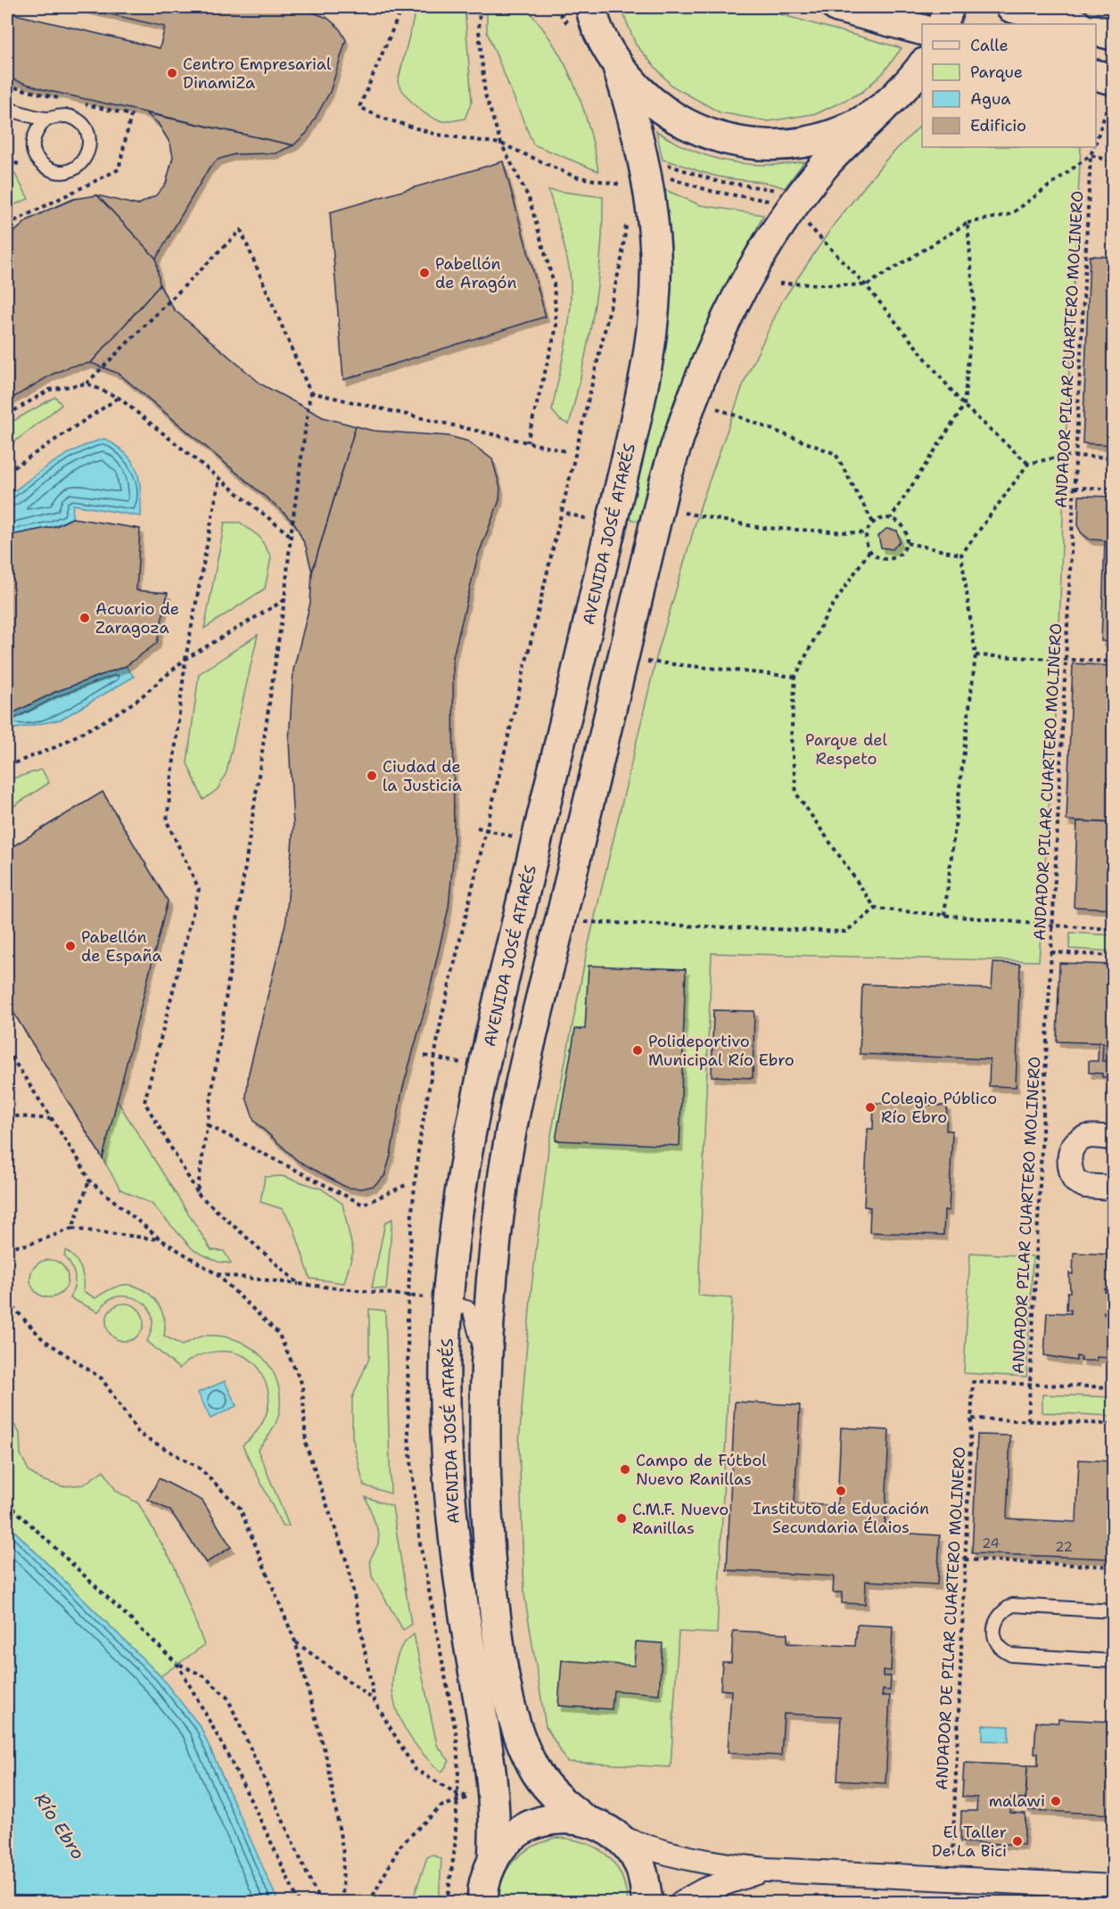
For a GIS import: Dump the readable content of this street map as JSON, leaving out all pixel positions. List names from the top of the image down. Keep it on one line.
{"streets":{"main road":["AVENIDA JOSÉ ATARÉS"],"path":["ANDADOR PILAR CUARTERO MOLINERO","ANDADOR DE PILAR CUARTERO MOLINERO"]},"crossings":[["ANDADOR PILAR CUARTERO MOLINERO","ANDADOR DE PILAR CUARTERO MOLINERO"]],"water":["Río Ebro"],"parks":["Parque del Respeto"],"places":["Centro Empresarial DinamiZa","Pabellón de Aragón","Acuario de Zaragoza","Ciudad de la Justicia","Pabellón de España","Polideportivo Municipal Río Ebro","Colegio Público Río Ebro","Campo de Fútbol Nuevo Ranillas","Instituto de Educación Secundaria Élaios","C.M.F. Nuevo Ranillas","malawi","El Taller De La Bici"],"house_numbers":["24","22"],"legend":["Calle","Parque","Agua","Edificio"]}
